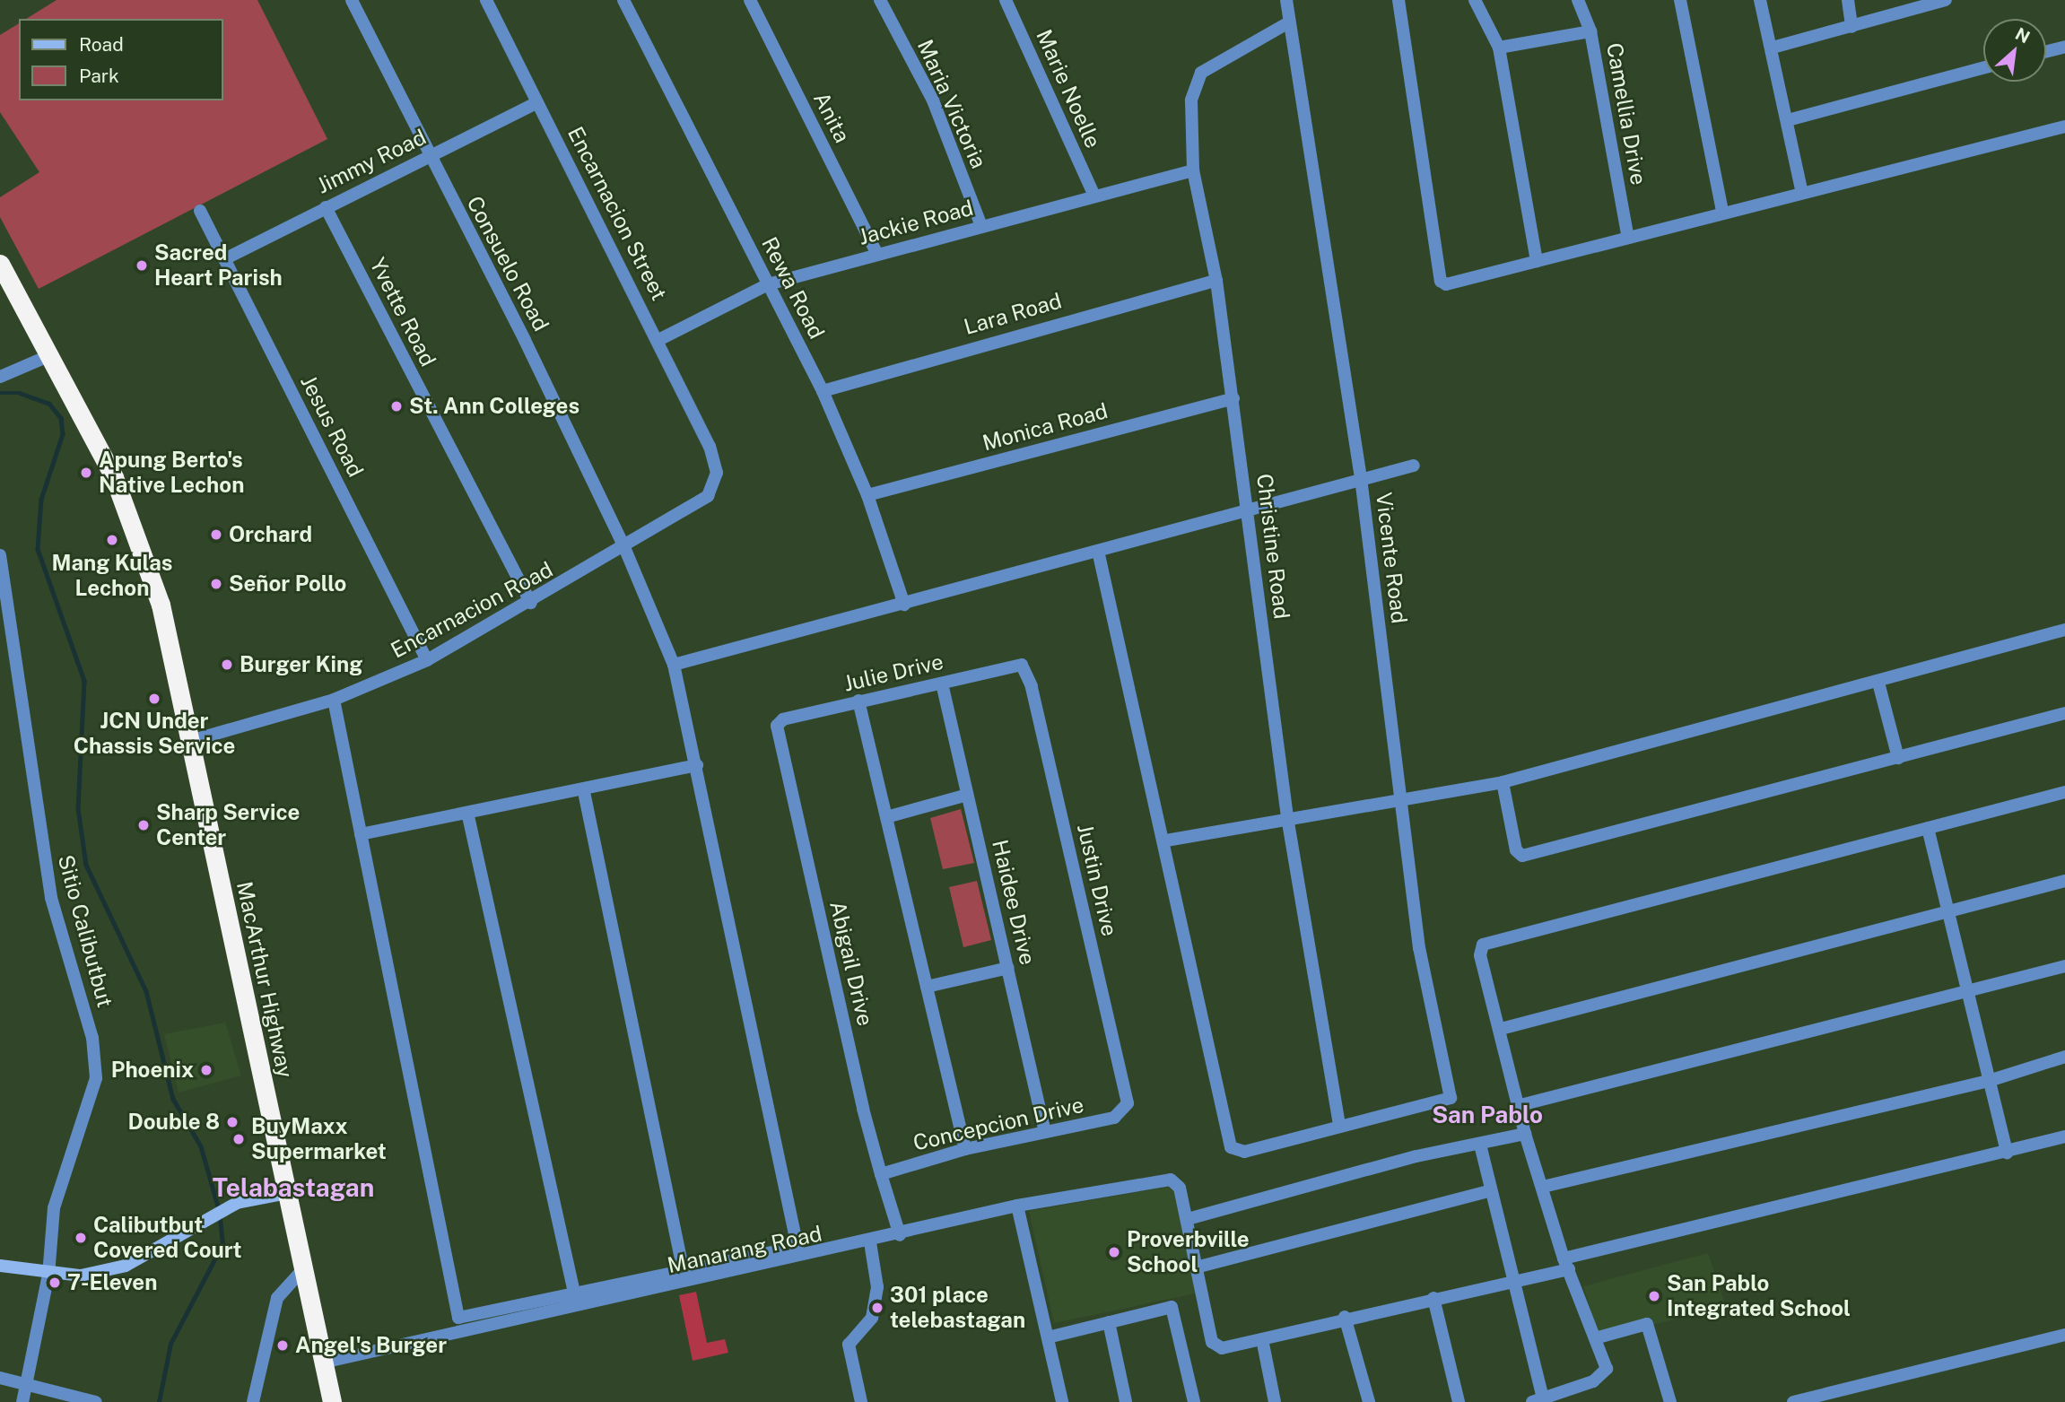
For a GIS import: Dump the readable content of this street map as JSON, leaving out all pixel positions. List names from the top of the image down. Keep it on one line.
{"streets":{"highway":["MacArthur Highway"],"street":["Marie Noelle","Maria Victoria","Camellia Drive","Anita","Jimmy Road","Encarnacion Street","Jackie Road","Consuelo Road","Rewa Road","Yvette Road","Lara Road","Jesus Road","Monica Road","Christine Road","Vicente Road","Encarnacion Road","Julie Drive","Justin Drive","Haidee Drive","Sitio Calibutbut","Abigail Drive","Concepcion Drive","Manarang Road"]},"crossings":[["Marie Noelle","Jackie Road"],["Maria Victoria","Jackie Road"],["Anita","Jackie Road"],["Jimmy Road","Encarnacion Street"],["Jimmy Road","Consuelo Road"],["Jimmy Road","Yvette Road"],["Jimmy Road","Jesus Road"],["Encarnacion Street","Jackie Road"],["Encarnacion Street","Encarnacion Road"],["Jackie Road","Rewa Road"],["Jackie Road","Christine Road"],["Consuelo Road","Encarnacion Road"],["Rewa Road","Lara Road"],["Rewa Road","Monica Road"],["Yvette Road","Encarnacion Road"],["Lara Road","Christine Road"],["Jesus Road","Encarnacion Road"],["Monica Road","Christine Road"],["Christine Road","Vicente Road"],["Encarnacion Road","MacArthur Highway"],["Julie Drive","Justin Drive"],["Julie Drive","Haidee Drive"],["Julie Drive","Abigail Drive"],["Justin Drive","Concepcion Drive"],["Haidee Drive","Concepcion Drive"],["Abigail Drive","Concepcion Drive"],["Abigail Drive","Manarang Road"],["MacArthur Highway","Manarang Road"]],"districts":["San Pablo","Telabastagan"],"places":["Sacred Heart Parish","St. Ann Colleges","Apung Berto's Native Lechon","Orchard","Mang Kulas Lechon","Señor Pollo","Burger King","JCN Under Chassis Service","Sharp Service Center","Phoenix","Double 8","BuyMaxx Supermarket","Calibutbut Covered Court","Proverbville School","7-Eleven","San Pablo Integrated School","301 place telebastagan","Angel's Burger"],"legend":["Road","Park"],"north":"top right"}
